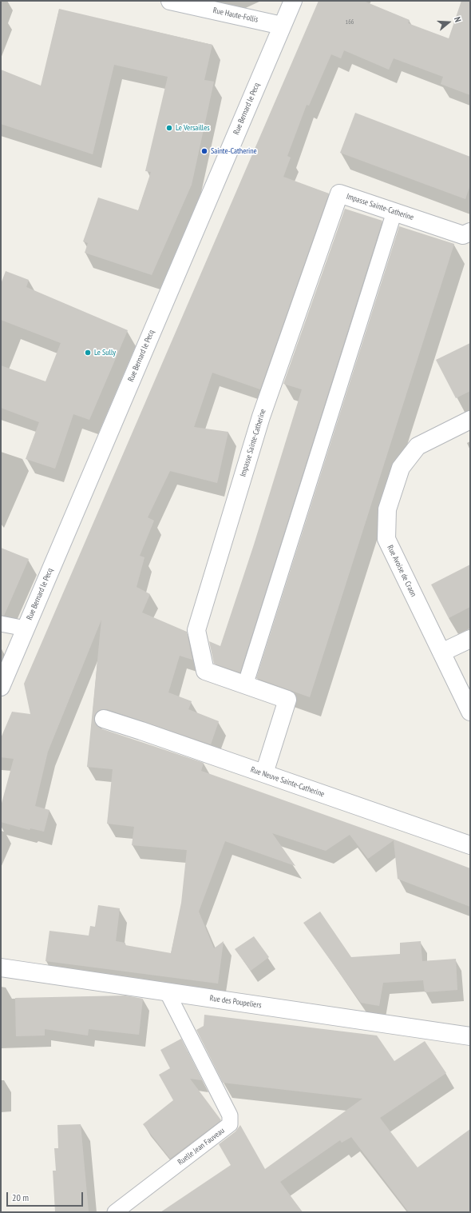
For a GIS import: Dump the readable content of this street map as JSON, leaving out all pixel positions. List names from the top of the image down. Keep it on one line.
{"streets":{"street":["Rue Haute-Follis","Rue Bernard le Pecq","Impasse Sainte-Catherine","Rue Avoise de Craon","Rue Neuve Sainte-Catherine","Rue des Poupeliers"],"lane":["Ruelle Jean Fauveau"]},"crossings":[["Rue Haute-Follis","Rue Bernard le Pecq"],["Impasse Sainte-Catherine","Rue Neuve Sainte-Catherine"],["Rue des Poupeliers","Ruelle Jean Fauveau"]],"places":["Le Versailles","Sainte-Catherine","Le Sully"],"house_numbers":["166"],"scale_bar":"20 m","north":"right"}
